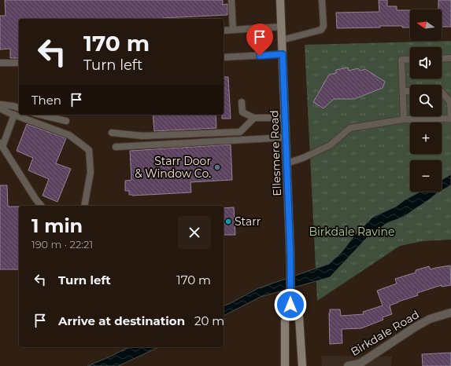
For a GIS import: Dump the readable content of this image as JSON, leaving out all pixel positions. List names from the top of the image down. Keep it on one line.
{"streets":{"main road":["Ellesmere Road"],"street":["Birkdale Road"]},"parks":["Birkdale Ravine"],"places":["Starr Door & Window Co.","Starr"],"north":"left","page":{"map_buttons":["+","−"],"turn":["170 m","Turn left"],"then":"Then","heading":["1 min","190 m · 22:21"],"list":[{"name":"Turn left","value":"170 m"},{"name":"Arrive at destination","value":"20 m"}]}}
